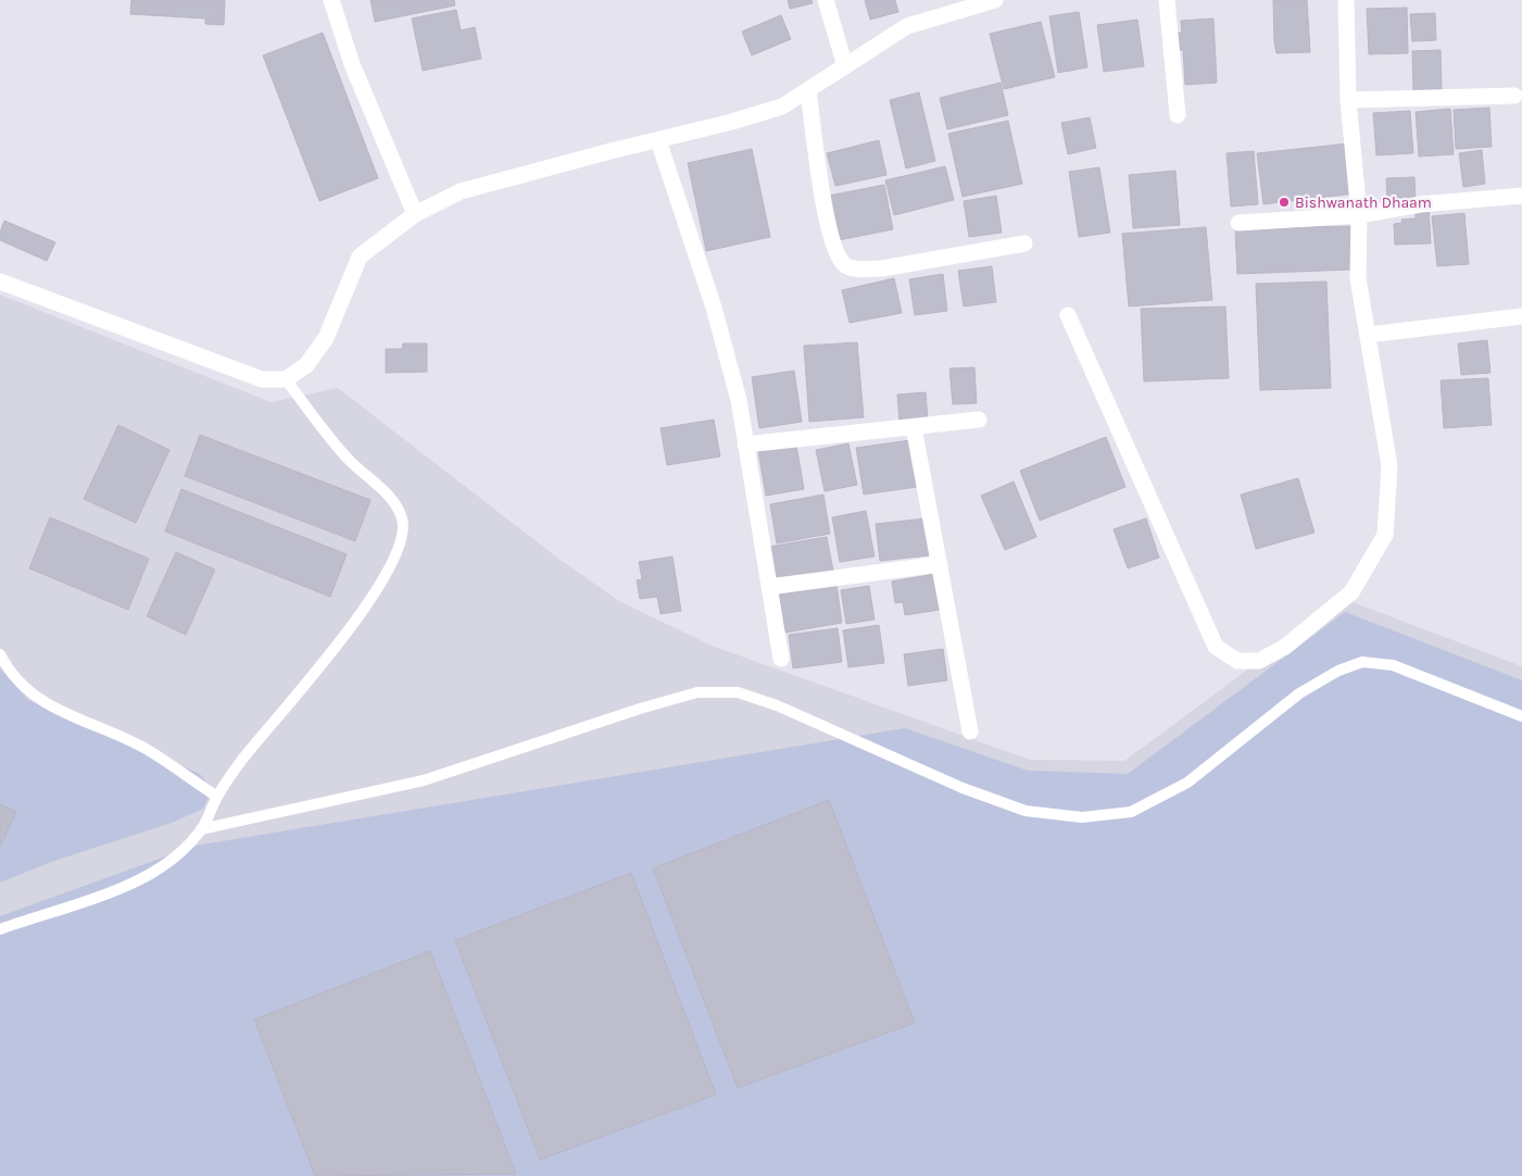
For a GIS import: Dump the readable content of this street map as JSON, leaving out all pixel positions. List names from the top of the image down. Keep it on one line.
{"places":["Bishwanath Dhaam"]}
